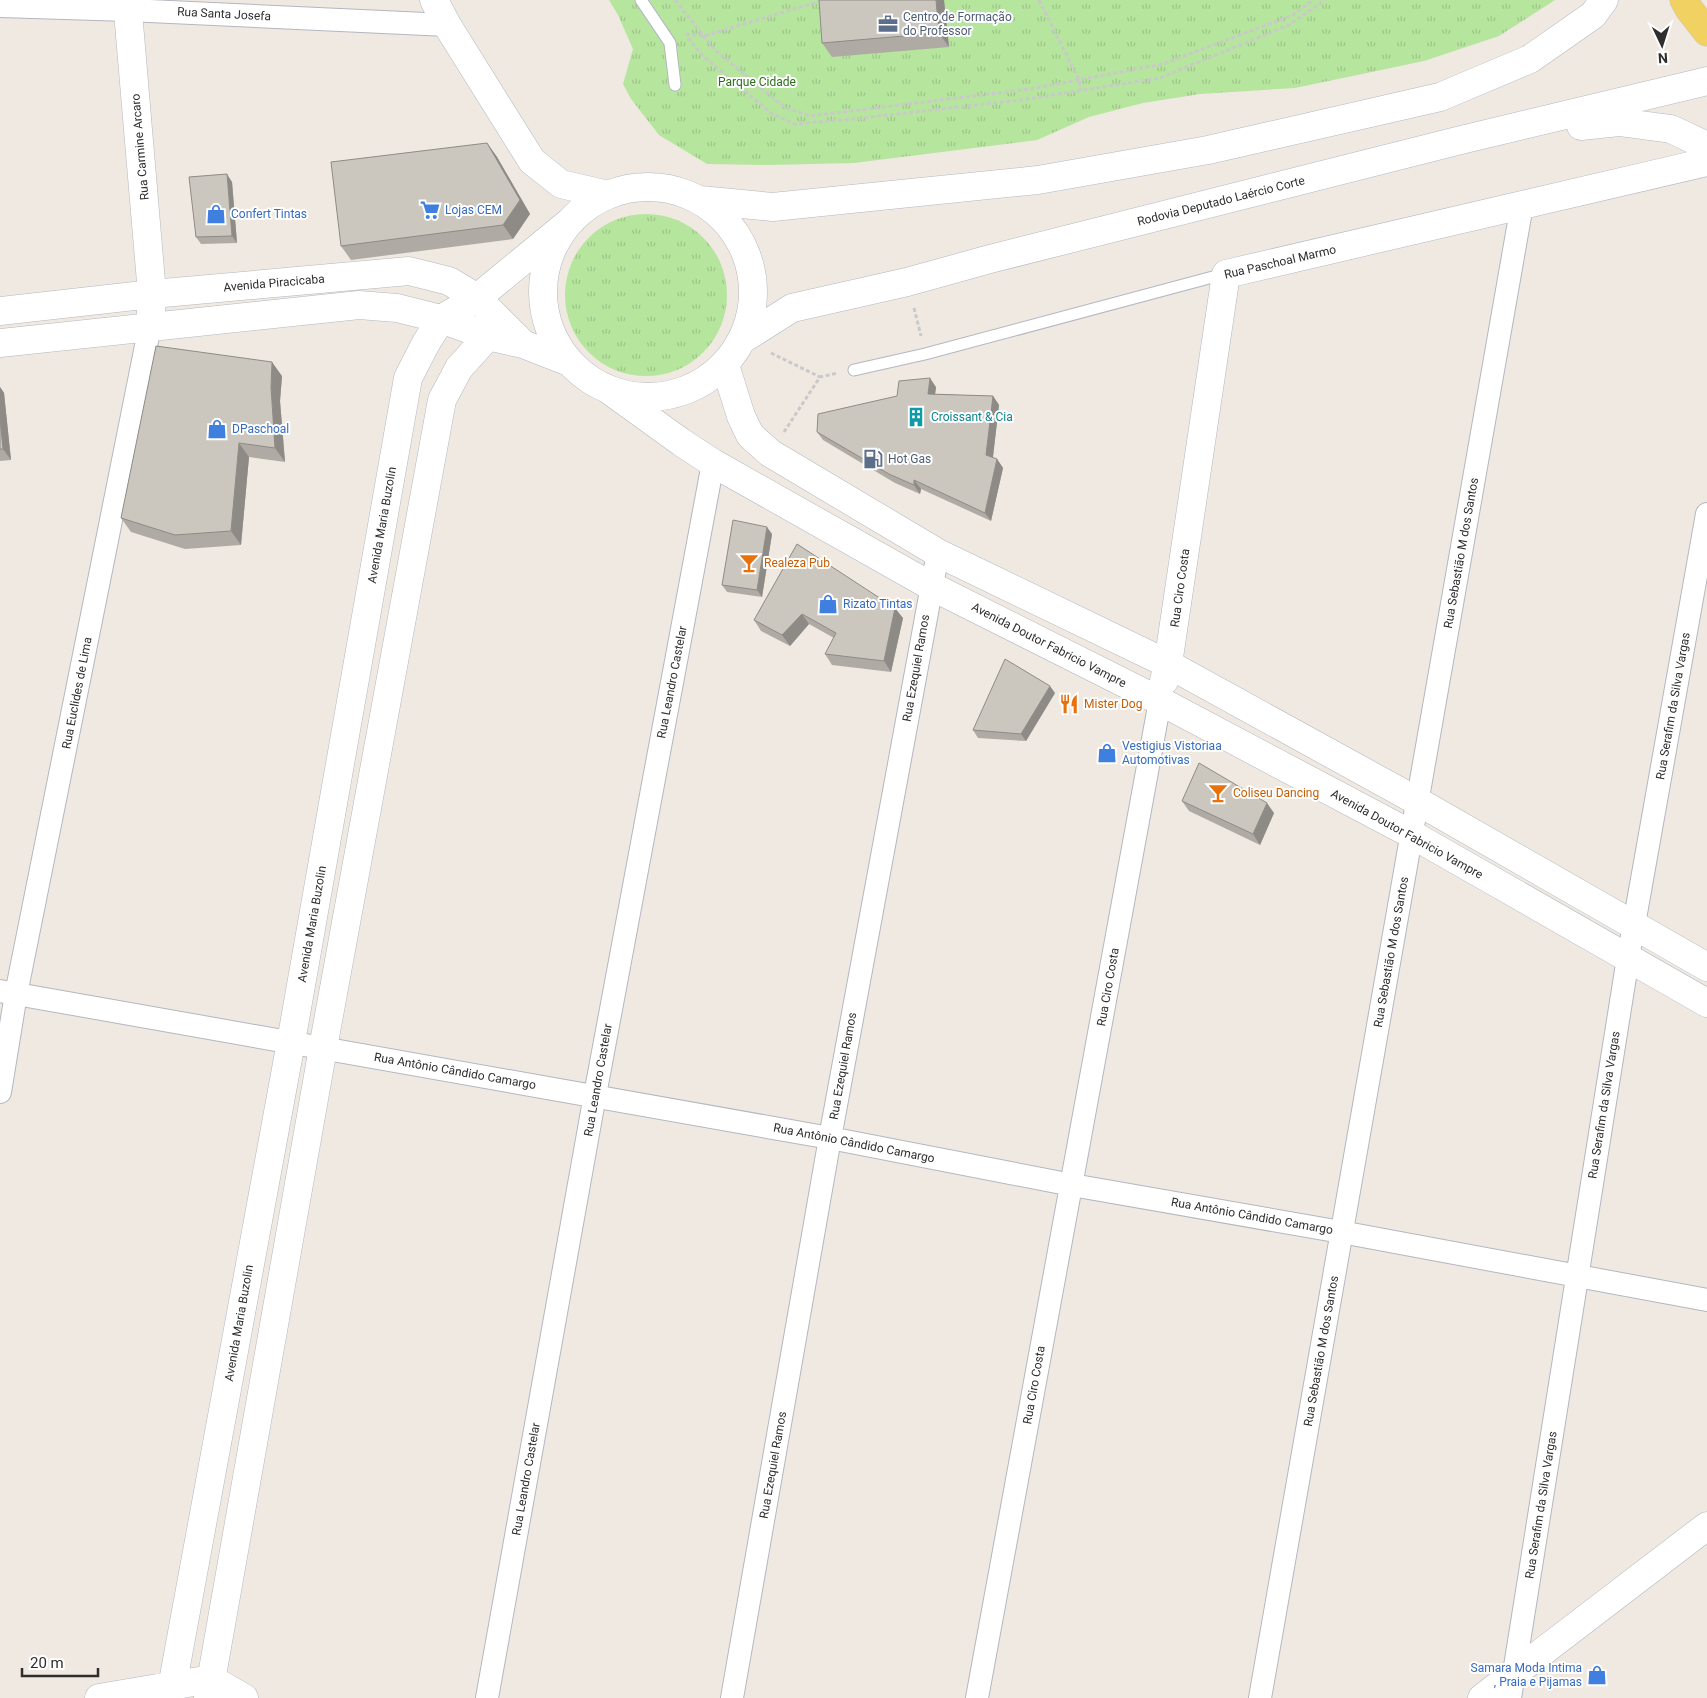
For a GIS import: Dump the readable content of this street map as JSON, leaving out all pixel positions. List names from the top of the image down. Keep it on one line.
{"streets":{"main road":["Rua Carmine Arcaro","Rodovia Deputado Laércio Corte","Rua Paschoal Marmo","Avenida Piracicaba","Avenida Maria Buzolin","Rua Ciro Costa","Avenida Doutor Fabricio Vampre","Rua Euclides de Lima"],"street":["Rua Santa Josefa","Rua Sebastião M dos Santos","Rua Ezequiel Ramos","Rua Leandro Castelar","Rua Serafim da Silva Vargas","Rua Antônio Cândido Camargo"]},"crossings":[["Rua Santa Josefa","Rua Carmine Arcaro"],["Rua Carmine Arcaro","Avenida Piracicaba"],["Rua Carmine Arcaro","Rua Euclides de Lima"],["Rua Paschoal Marmo","Rua Sebastião M dos Santos"],["Rua Paschoal Marmo","Rua Ciro Costa"],["Avenida Piracicaba","Avenida Maria Buzolin"],["Avenida Piracicaba","Rua Euclides de Lima"],["Avenida Maria Buzolin","Rua Antônio Cândido Camargo"],["Rua Sebastião M dos Santos","Avenida Doutor Fabricio Vampre"],["Rua Sebastião M dos Santos","Rua Antônio Cândido Camargo"],["Rua Ciro Costa","Avenida Doutor Fabricio Vampre"],["Rua Ciro Costa","Rua Antônio Cândido Camargo"],["Avenida Doutor Fabricio Vampre","Rua Ezequiel Ramos"],["Avenida Doutor Fabricio Vampre","Rua Leandro Castelar"],["Avenida Doutor Fabricio Vampre","Rua Serafim da Silva Vargas"],["Rua Ezequiel Ramos","Rua Antônio Cândido Camargo"],["Rua Leandro Castelar","Rua Antônio Cândido Camargo"],["Rua Euclides de Lima","Rua Antônio Cândido Camargo"],["Rua Serafim da Silva Vargas","Rua Antônio Cândido Camargo"]],"parks":["Parque Cidade"],"places":{"office":["Centro de Formação do Professor"],"supermarket":["Lojas CEM"],"shop":["Confert Tintas","DPaschoal","Rizato Tintas","Vestigius Vistoriaa Automotivas","Samara Moda Intima , Praia e Pijamas"],"building":["Croissant & Cia"],"fuel station":["Hot Gas"],"bar":["Realeza Pub","Coliseu Dancing"],"restaurant":["Mister Dog"]},"scale_bar":"20 m","north":"bottom"}
